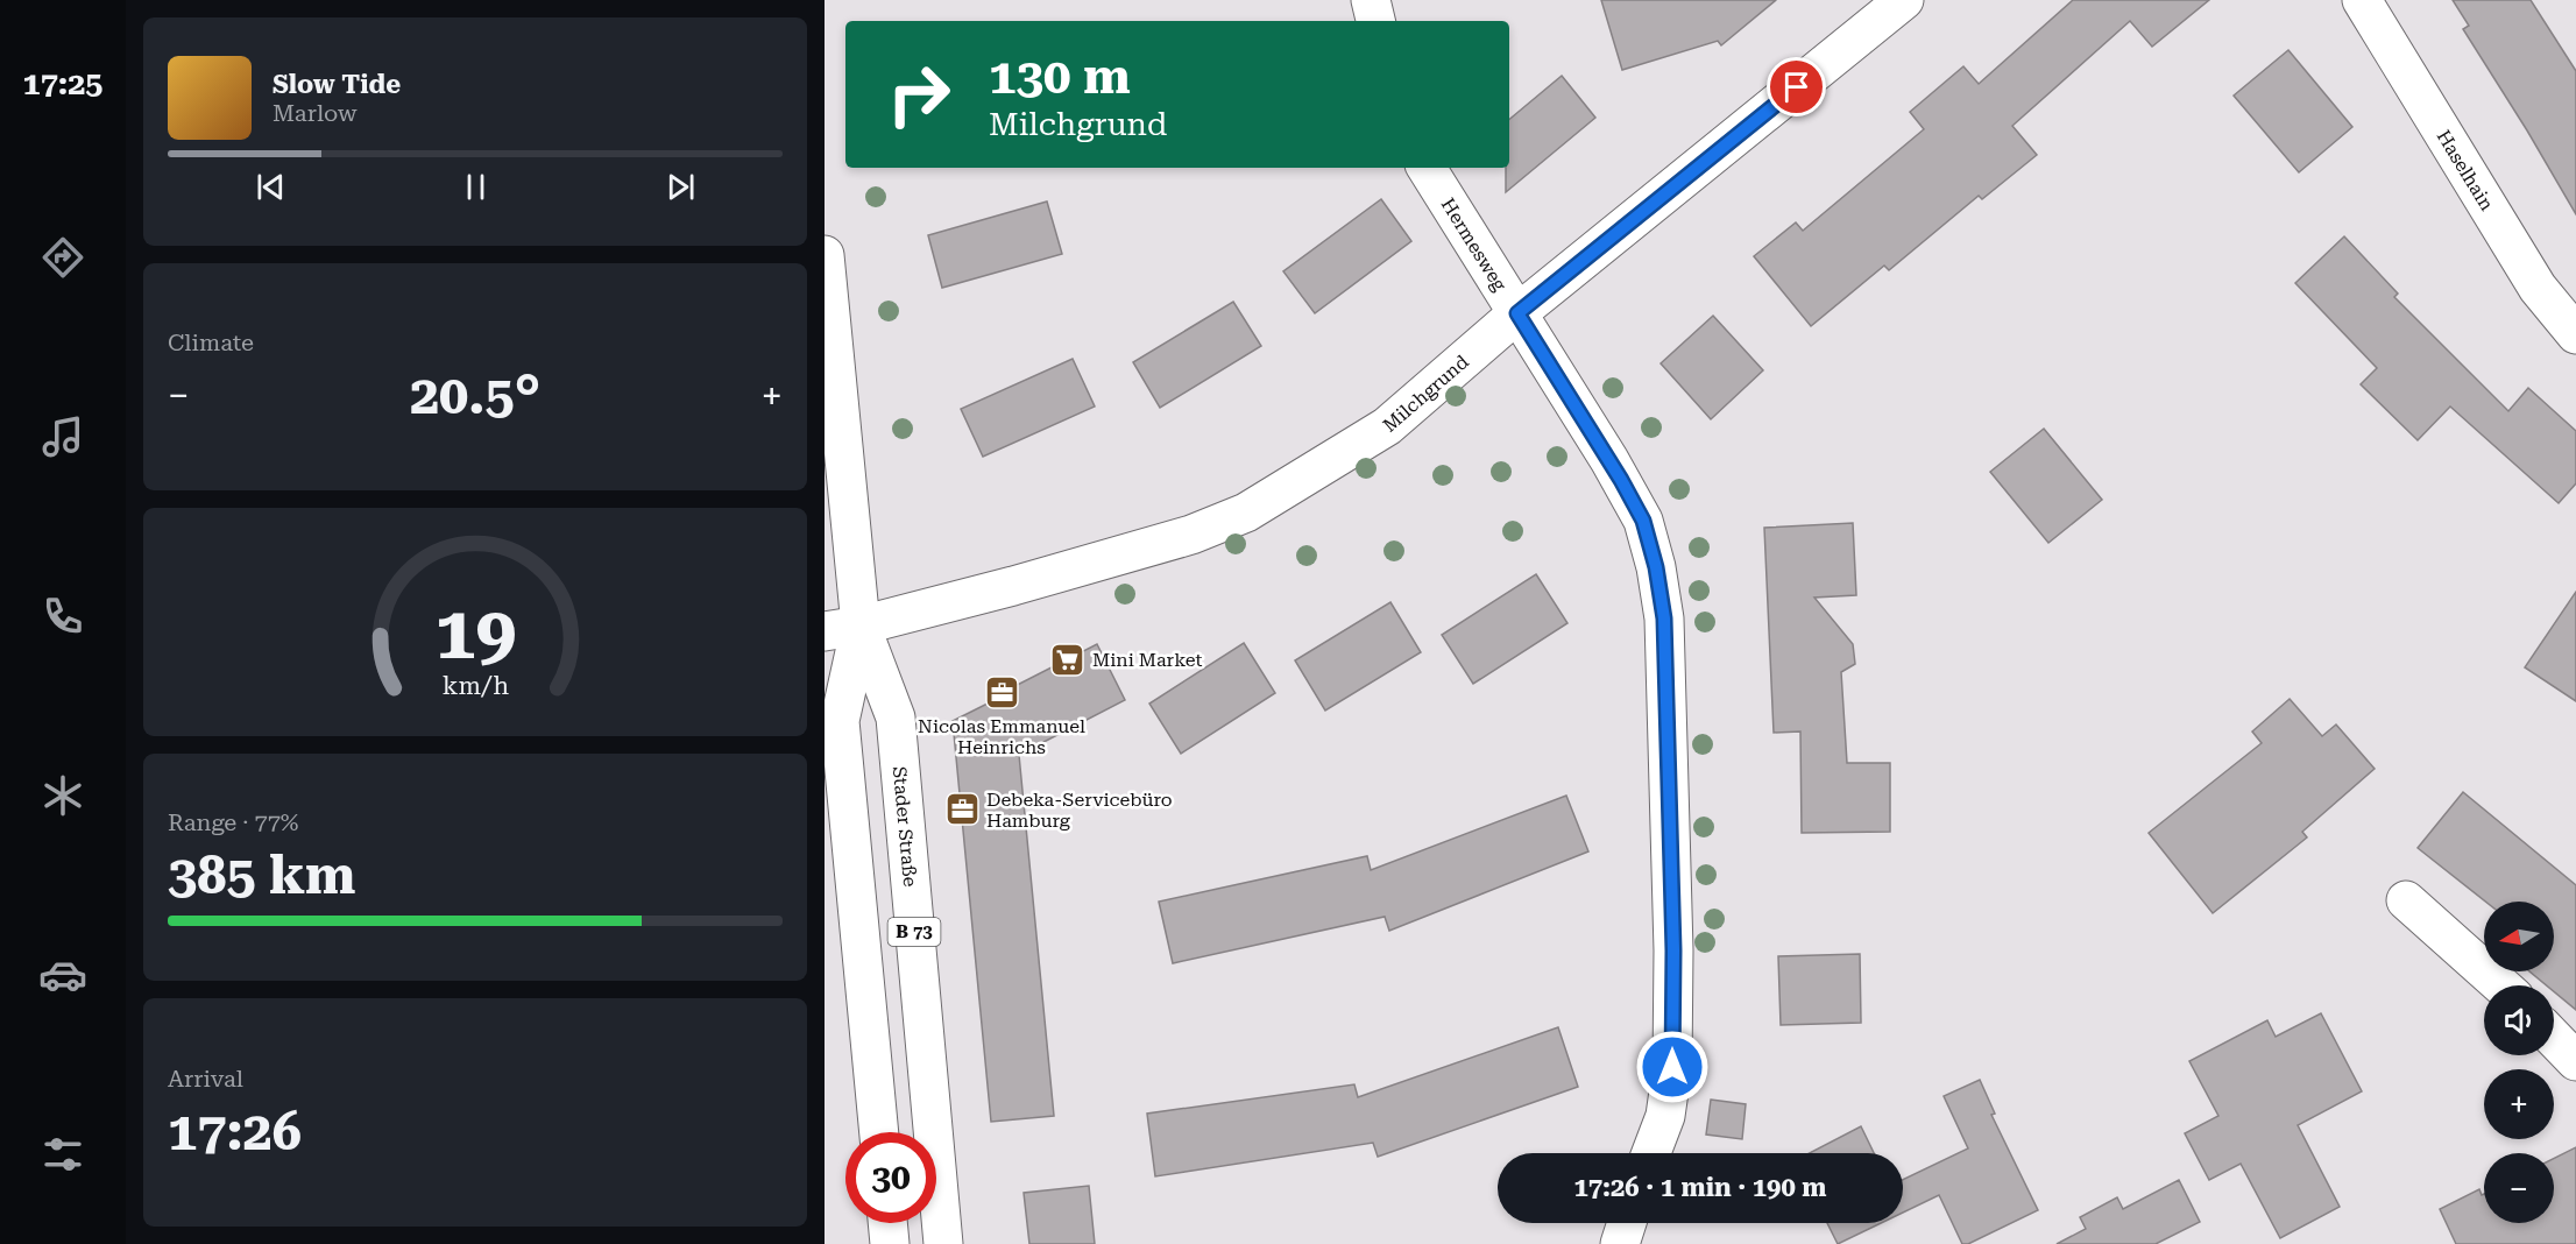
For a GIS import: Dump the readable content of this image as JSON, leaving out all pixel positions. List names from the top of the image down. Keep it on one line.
{"streets":{"street":["Haselhain","Hermesweg","Milchgrund","Stader Straße","B 73"]},"crossings":[["Hermesweg","Milchgrund"],["Milchgrund","Stader Straße"]],"places":{"supermarket":["Mini Market"],"office":["Nicolas Emmanuel Heinrichs","Debeka-Servicebüro Hamburg"]},"north":"left","page":{"tabs":"17:25","turn":["130 m","Milchgrund"],"song":["Slow Tide","Marlow"],"tile":["Climate",["Range · 77%","385 km"],["Arrival","17:26"]],"heat":["−","20.5°","+"],"map_buttons":["+","−"],"limit":"30","trip":"17:26 · 1 min · 190 m","gauge":["19","km/h"]}}
